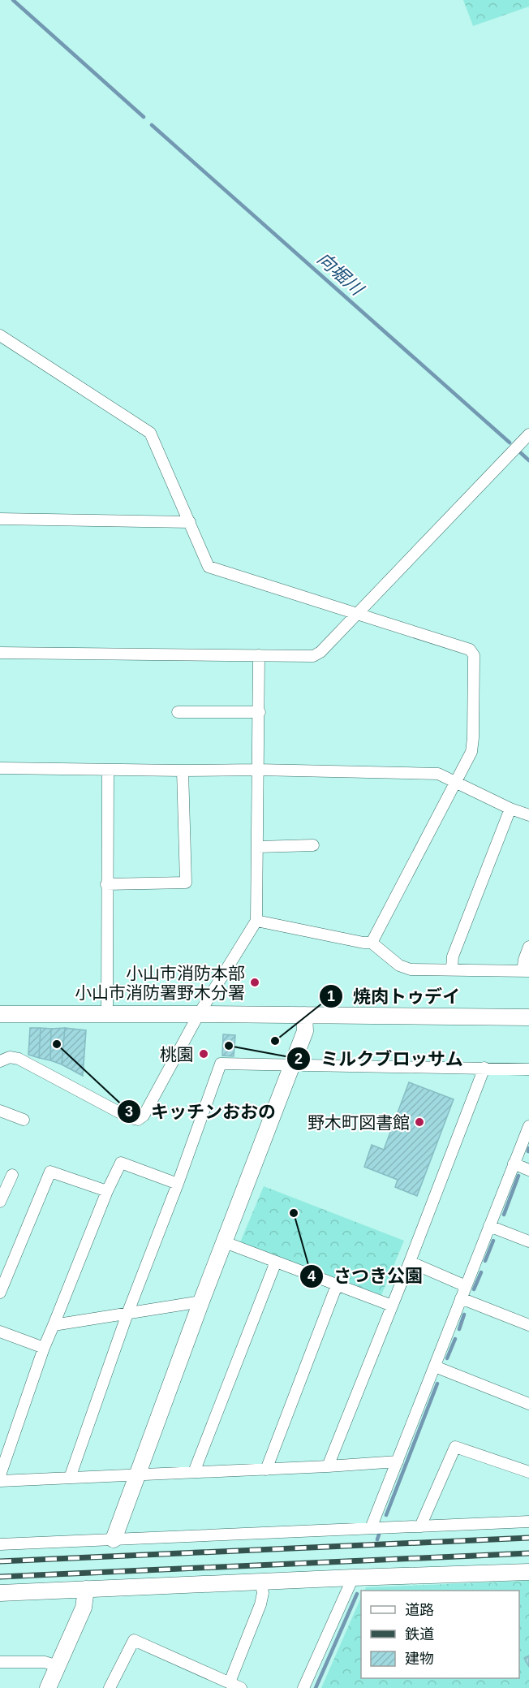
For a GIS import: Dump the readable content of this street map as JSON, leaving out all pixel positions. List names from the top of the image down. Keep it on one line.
{"water":["向堀川"],"places":["小山市消防本部 小山市消防署野木分署","焼肉トゥデイ","キッチンおおの","ミルクブロッサム","桃園","野木町図書館","さつき公園"],"legend":["道路","鉄道","建物"]}
